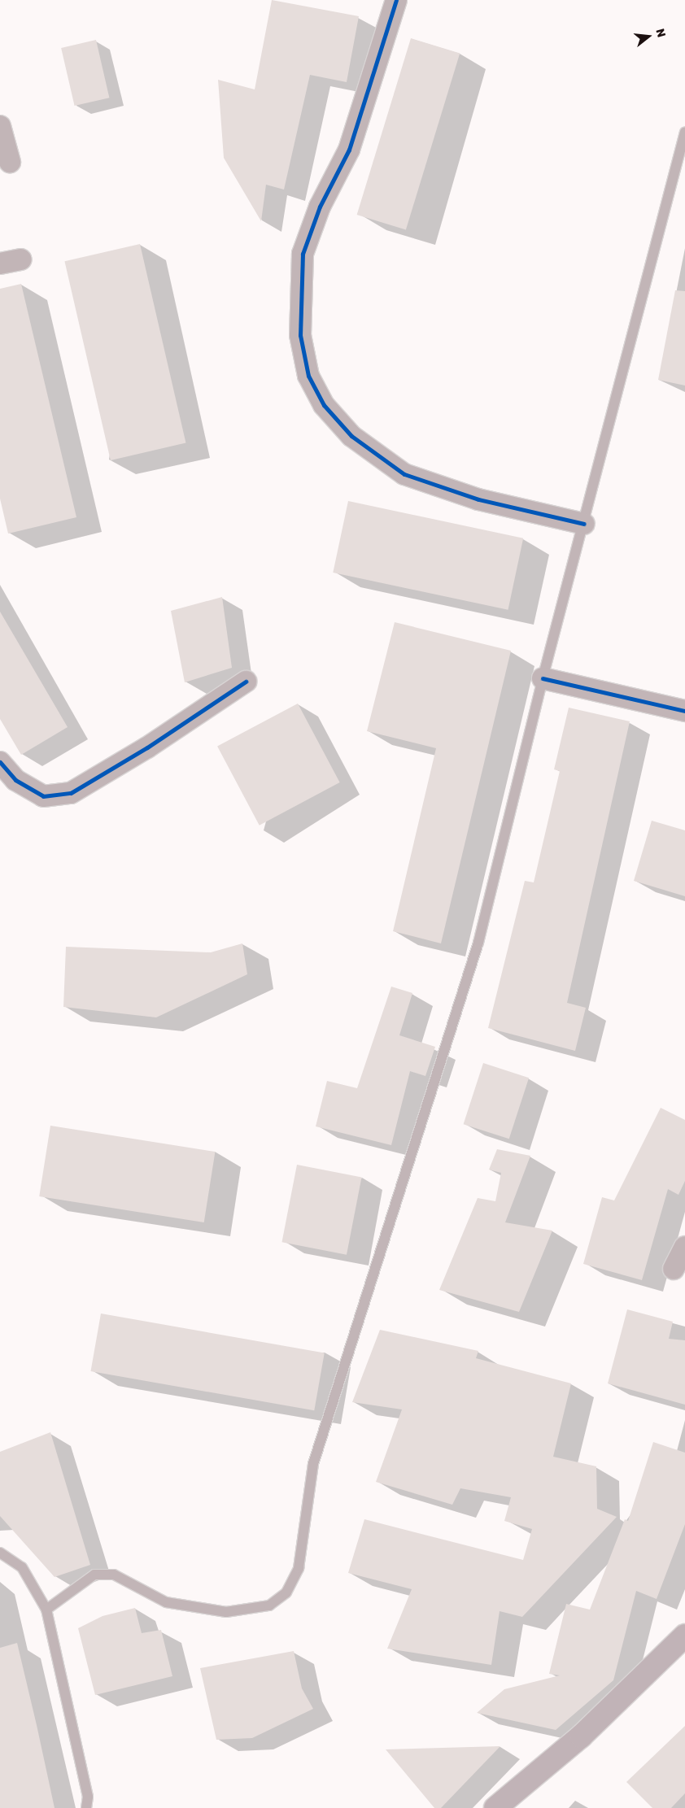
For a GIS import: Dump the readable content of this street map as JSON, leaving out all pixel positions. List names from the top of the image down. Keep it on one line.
{"north":"right"}
